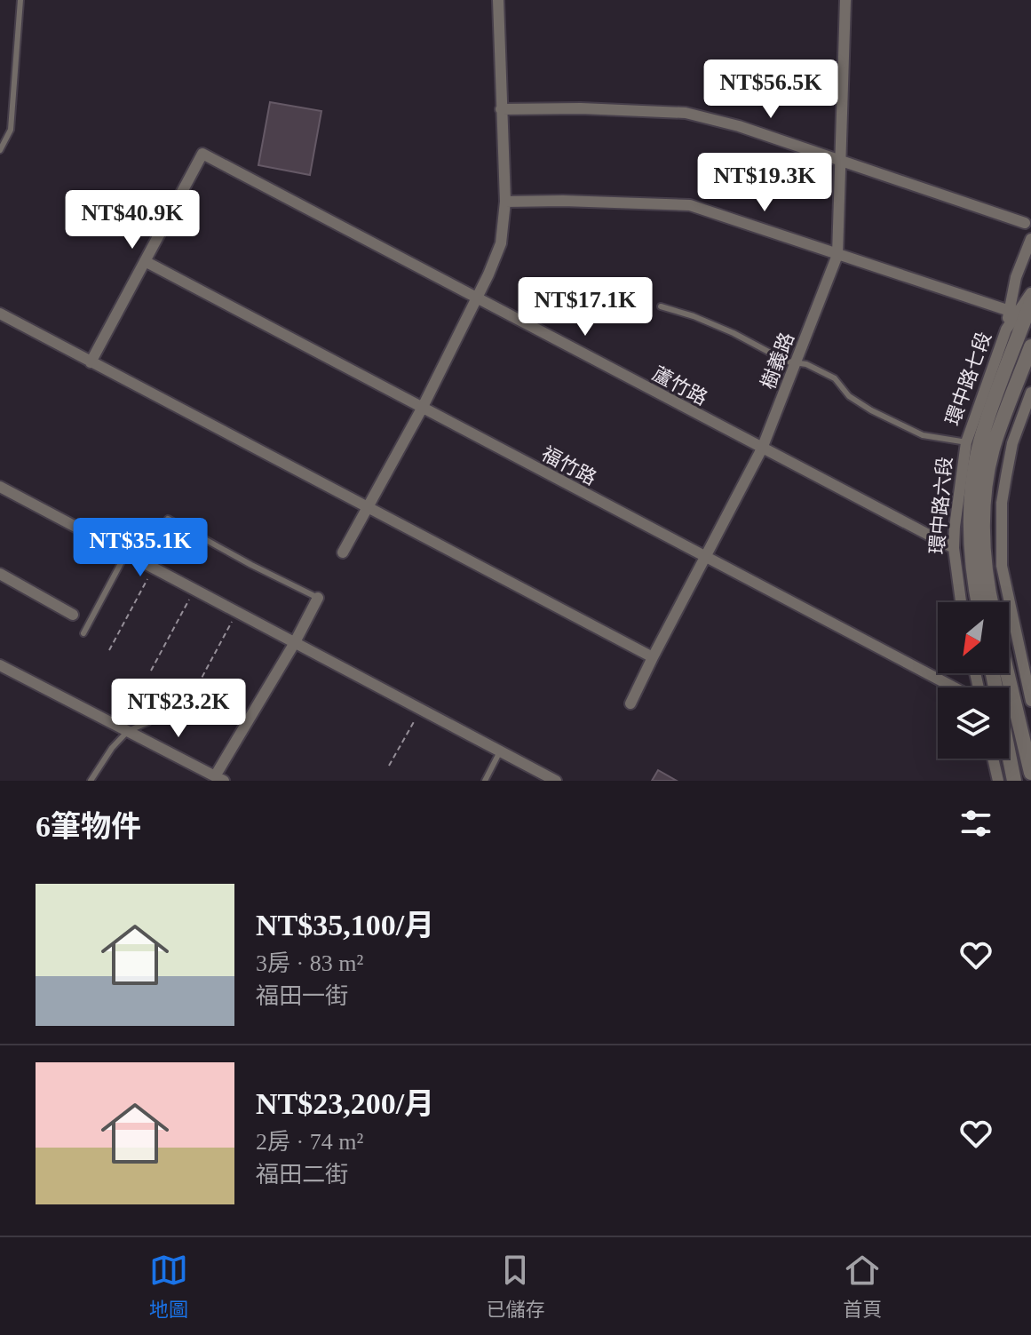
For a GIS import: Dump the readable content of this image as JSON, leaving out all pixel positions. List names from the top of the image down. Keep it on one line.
{"streets":{"street":["樹義路","環中路七段","蘆竹路","福竹路","環中路六段"]},"crossings":[["樹義路","蘆竹路"],["樹義路","福竹路"],["環中路七段","環中路六段"],["蘆竹路","福竹路"],["蘆竹路","環中路六段"]],"north":"bottom left","page":{"price":["NT$56.5K","NT$19.3K","NT$40.9K","NT$17.1K","NT$35.1K","NT$23.2K"],"heading":"6筆物件","list":[{"name":"NT$35,100/月","note":"3房 · 83 m² · 福田一街"},{"name":"NT$23,200/月","note":"2房 · 74 m² · 福田二街"}],"tabs":["地圖","已儲存","首頁"]}}
